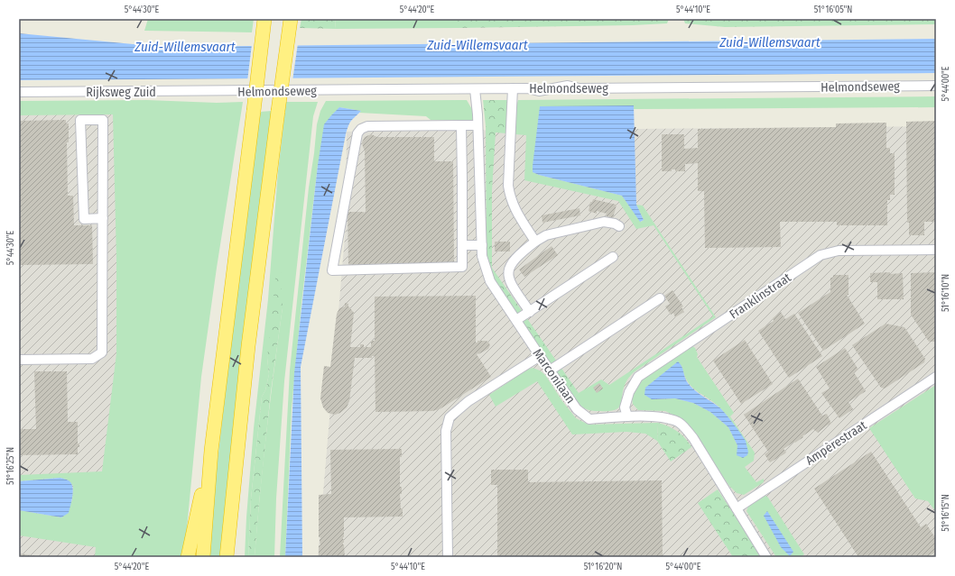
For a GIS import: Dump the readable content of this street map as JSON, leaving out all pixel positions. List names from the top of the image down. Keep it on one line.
{"streets":{"street":["Helmondseweg","Rijksweg Zuid","Franklinstraat","Marconilaan","Ampèrestraat"]},"crossings":[["Helmondseweg","Rijksweg Zuid"],["Helmondseweg","Marconilaan"],["Franklinstraat","Marconilaan"],["Marconilaan","Ampèrestraat"]],"water":["Zuid-Willemsvaart"],"coordinates":["5°44'30\"E","5°44'20\"E","5°44'10\"E","51°16'05\"N","5°44'00\"E","51°16'10\"N","51°16'25\"N","51°16'15\"N","51°16'20\"N"]}
